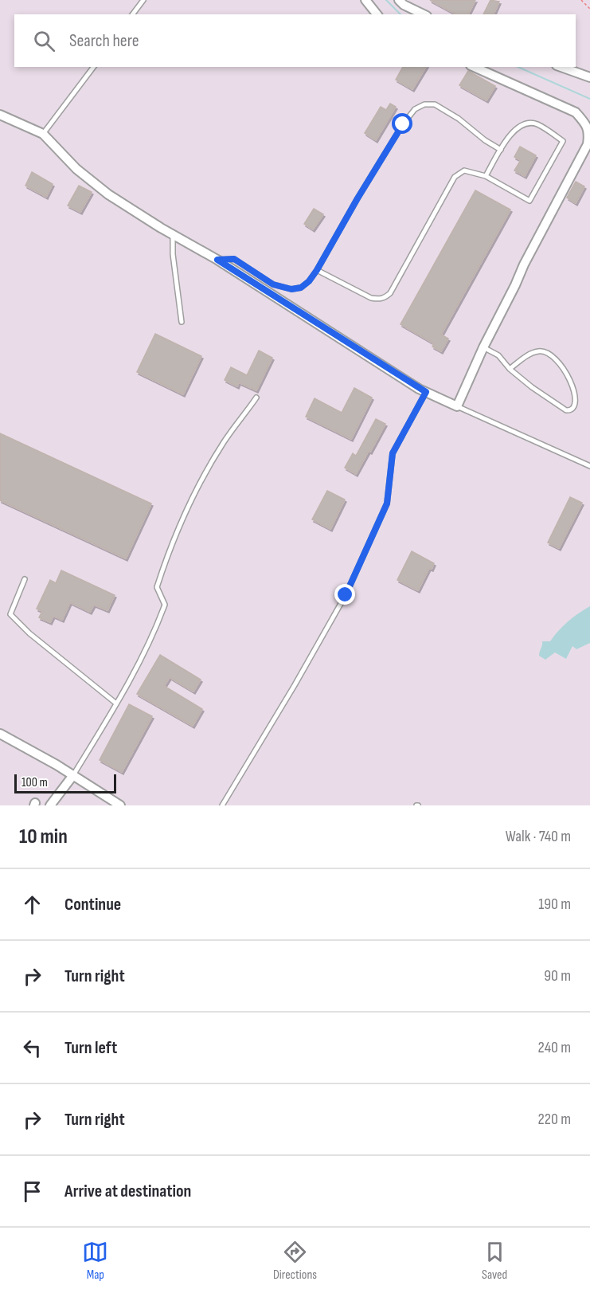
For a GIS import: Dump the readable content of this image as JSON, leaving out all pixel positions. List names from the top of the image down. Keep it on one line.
{"scale_bar":"100 m","page":{"search":"Search here","scale":"100 m","heading":["10 min","Walk · 740 m"],"list":[["Continue","190 m"],["Turn right","90 m"],["Turn left","240 m"],["Turn right","220 m"],"Arrive at destination"],"nav":["Map","Directions","Saved"]}}
